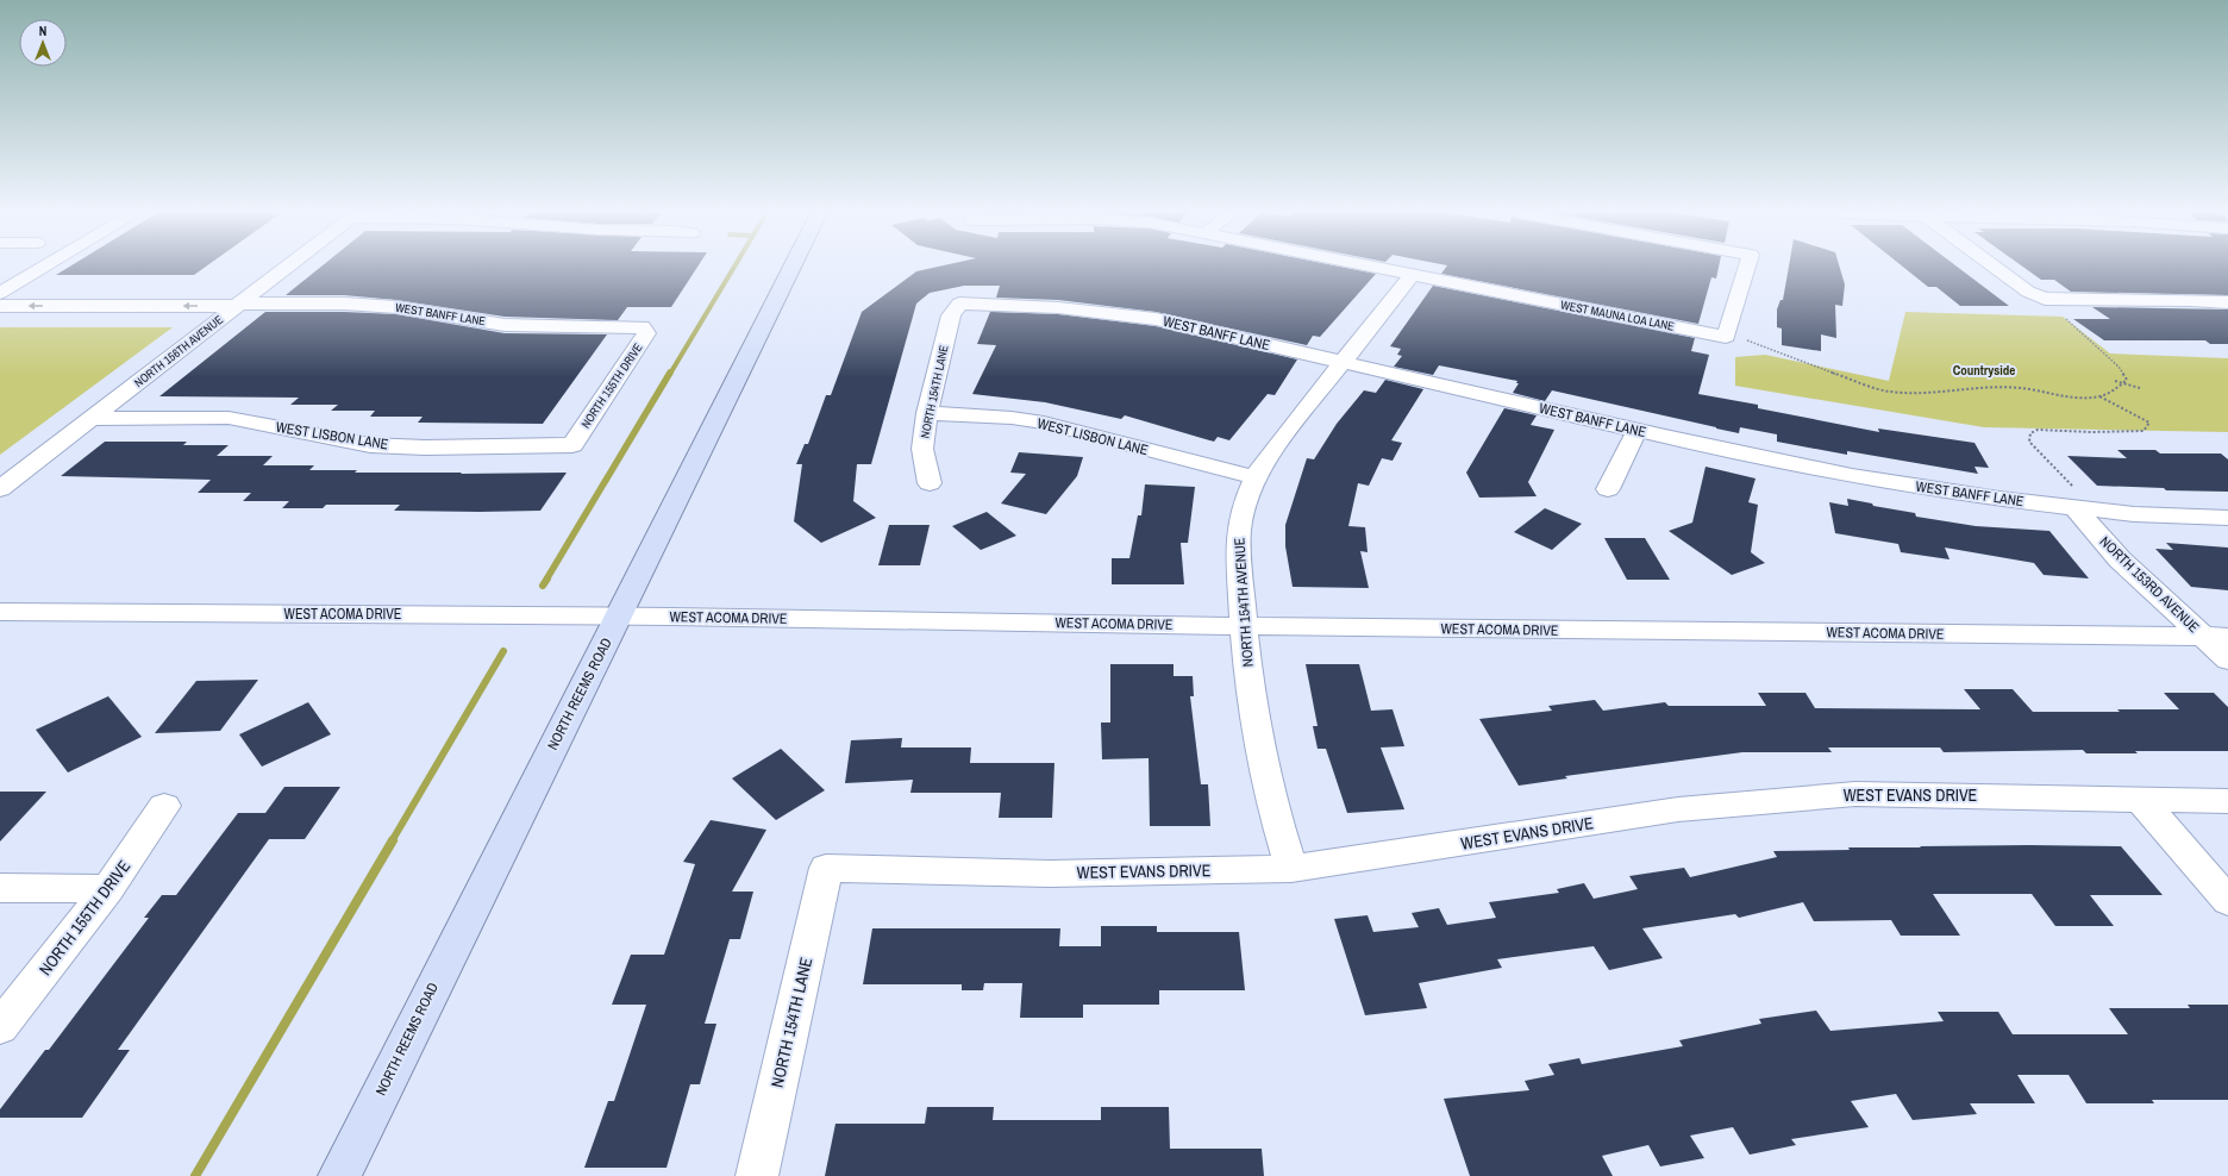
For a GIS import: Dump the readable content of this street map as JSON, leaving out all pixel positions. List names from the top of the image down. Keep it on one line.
{"streets":{"main road":["NORTH REEMS ROAD"],"street":["WEST BANFF LANE","WEST MAUNA LOA LANE","NORTH 156TH AVENUE","NORTH 155TH DRIVE","NORTH 154TH LANE","WEST LISBON LANE","NORTH 153RD AVENUE","NORTH 154TH AVENUE","WEST ACOMA DRIVE","WEST EVANS DRIVE"]},"crossings":[["WEST BANFF LANE","NORTH 156TH AVENUE"],["WEST BANFF LANE","NORTH 155TH DRIVE"],["WEST BANFF LANE","NORTH 154TH LANE"],["WEST BANFF LANE","NORTH 153RD AVENUE"],["WEST BANFF LANE","NORTH 154TH AVENUE"],["WEST MAUNA LOA LANE","NORTH 154TH AVENUE"],["NORTH 156TH AVENUE","WEST LISBON LANE"],["NORTH 155TH DRIVE","WEST LISBON LANE"],["NORTH 154TH LANE","WEST LISBON LANE"],["NORTH 154TH LANE","WEST EVANS DRIVE"],["WEST LISBON LANE","NORTH 154TH AVENUE"],["NORTH 153RD AVENUE","WEST ACOMA DRIVE"],["NORTH 154TH AVENUE","WEST ACOMA DRIVE"],["NORTH 154TH AVENUE","WEST EVANS DRIVE"],["WEST ACOMA DRIVE","NORTH REEMS ROAD"]],"districts":["Countryside"],"north":"top"}
